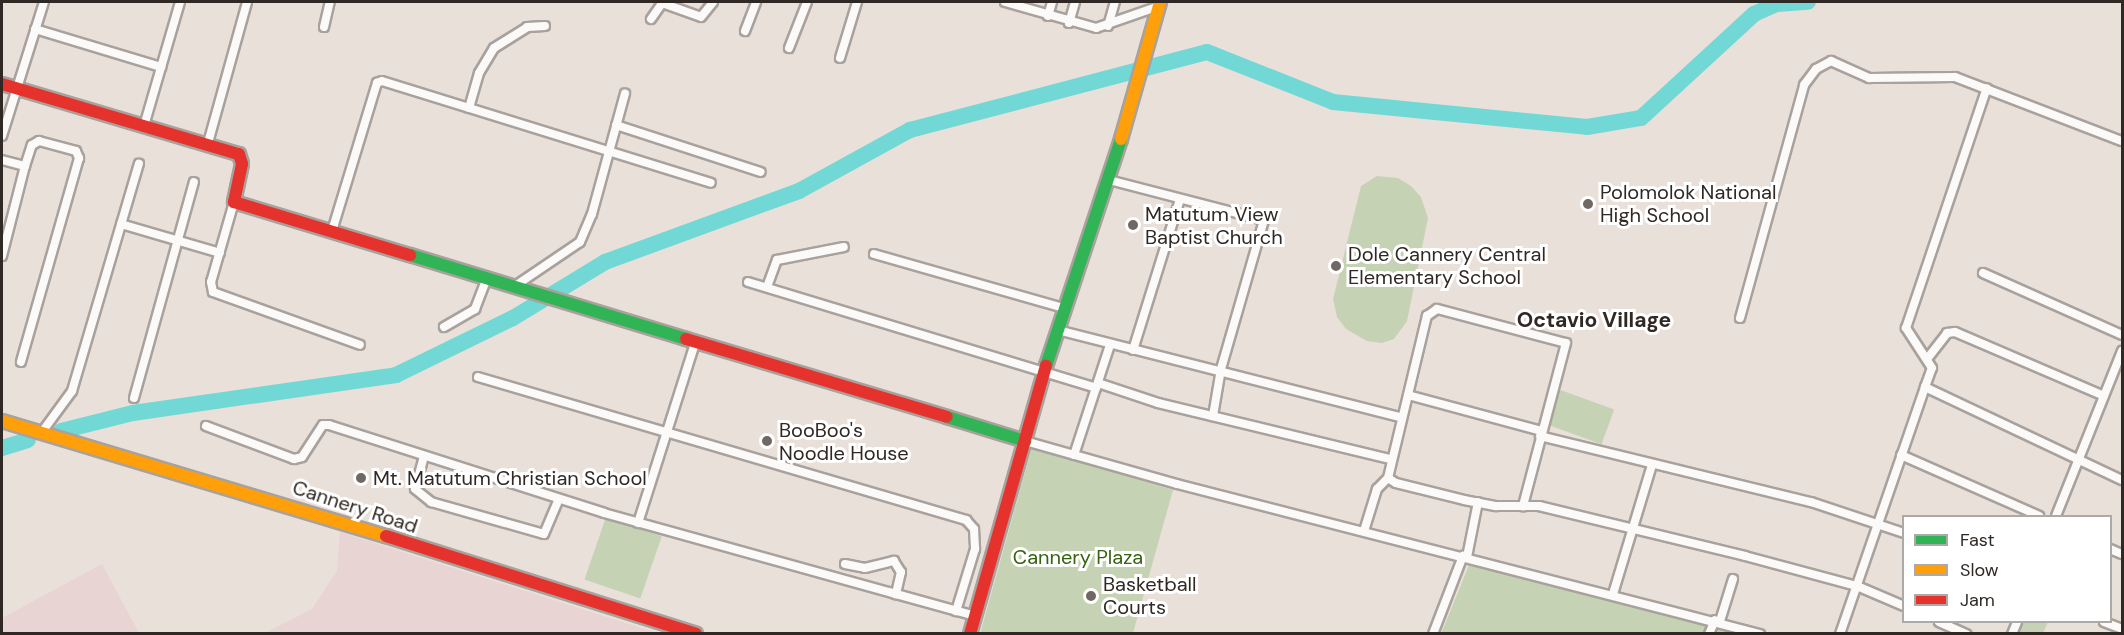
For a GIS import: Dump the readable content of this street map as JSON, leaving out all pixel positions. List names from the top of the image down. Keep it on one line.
{"streets":{"street":["Cannery Road"]},"districts":["Octavio Village"],"parks":["Cannery Plaza"],"places":["Polomolok National High School","Matutum View Baptist Church","Dole Cannery Central Elementary School","BooBoo's Noodle House","Mt. Matutum Christian School","Basketball Courts"],"legend":["Fast","Slow","Jam"]}
